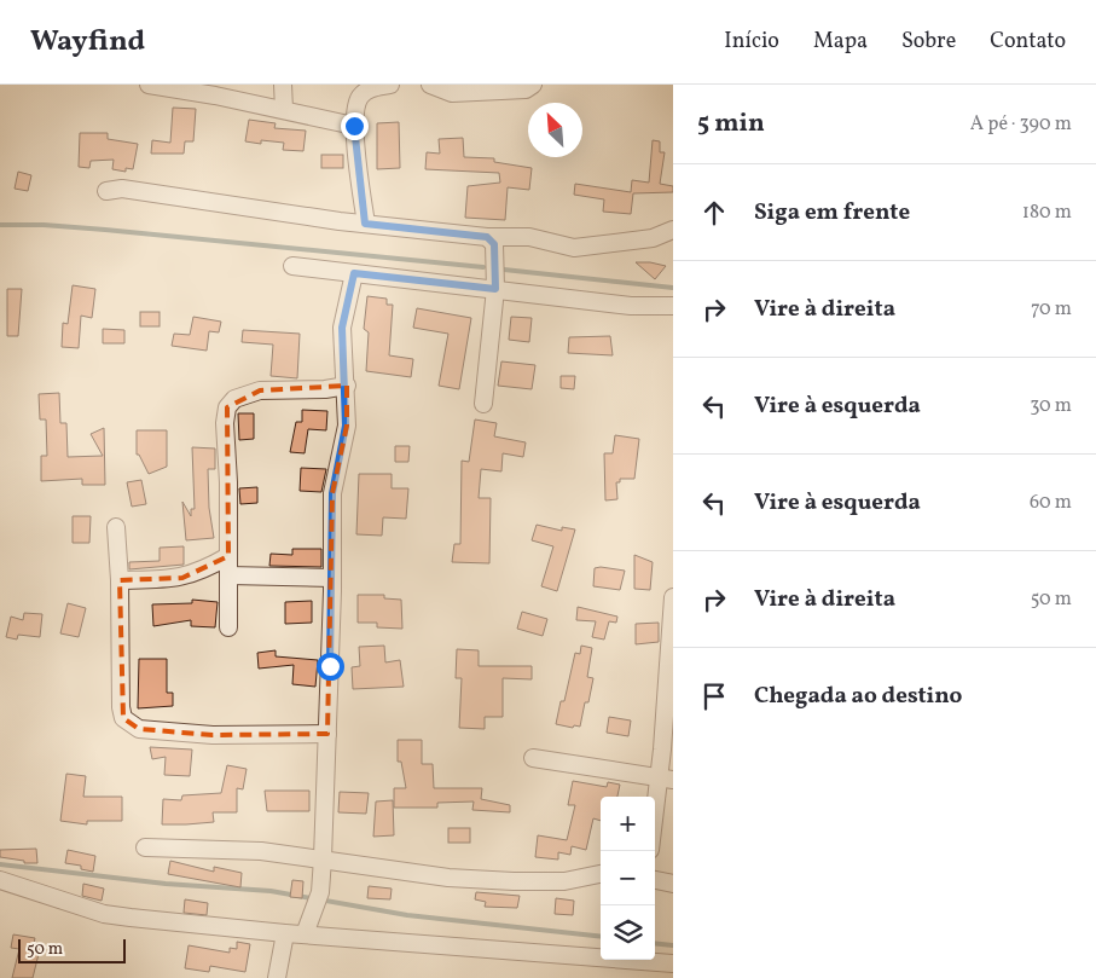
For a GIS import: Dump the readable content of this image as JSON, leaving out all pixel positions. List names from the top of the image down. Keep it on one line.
{"scale_bar":"50 m","north":"top left","page":{"header":"Wayfind","nav":["Início","Mapa","Sobre","Contato"],"heading":["5 min","A pé · 390 m"],"list":[["Siga em frente","180 m"],["Vire à direita","70 m"],["Vire à esquerda","30 m"],["Vire à esquerda","60 m"],["Vire à direita","50 m"],"Chegada ao destino"],"map_buttons":["+","−"],"scale":"50 m"}}
